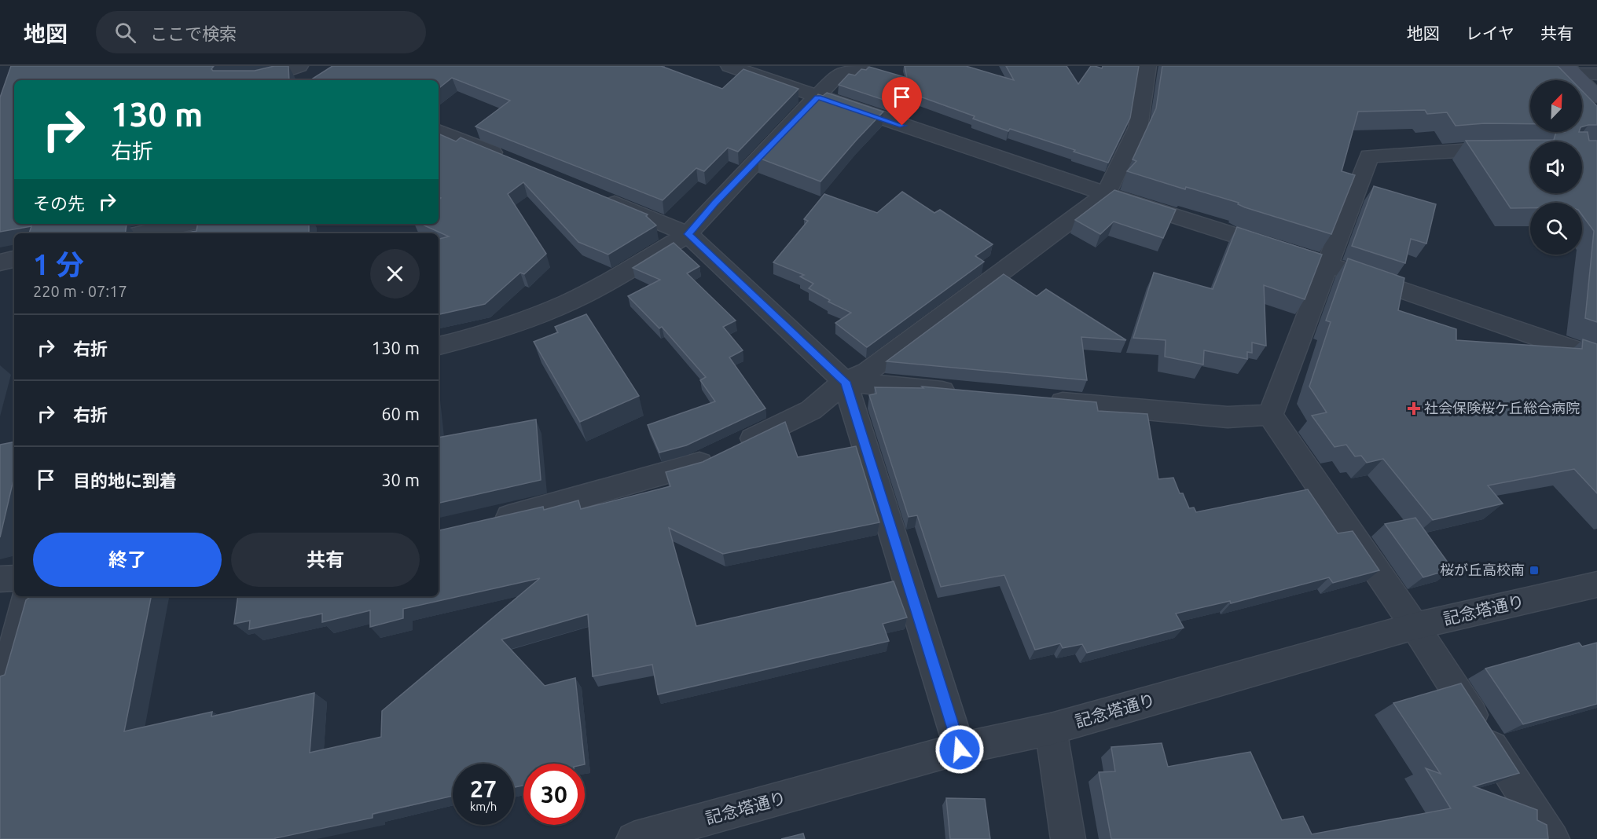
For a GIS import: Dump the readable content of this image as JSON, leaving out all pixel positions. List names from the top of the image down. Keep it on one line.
{"streets":{"street":["記念塔通り"]},"places":{"health":["社会保険桜ケ丘総合病院"],"transit":["桜が丘高校南"]},"north":"top right","page":{"header":"地図","search":"ここで検索","nav":["地図","レイヤ","共有"],"turn":["130 m","右折"],"then":"その先","heading":["1 分","220 m · 07:17"],"list":[{"name":"右折","value":"130 m"},{"name":"右折","value":"60 m"},{"name":"目的地に到着","value":"30 m"}],"buttons":["終了","共有"],"speed":"27 km/h","limit":"30"}}
